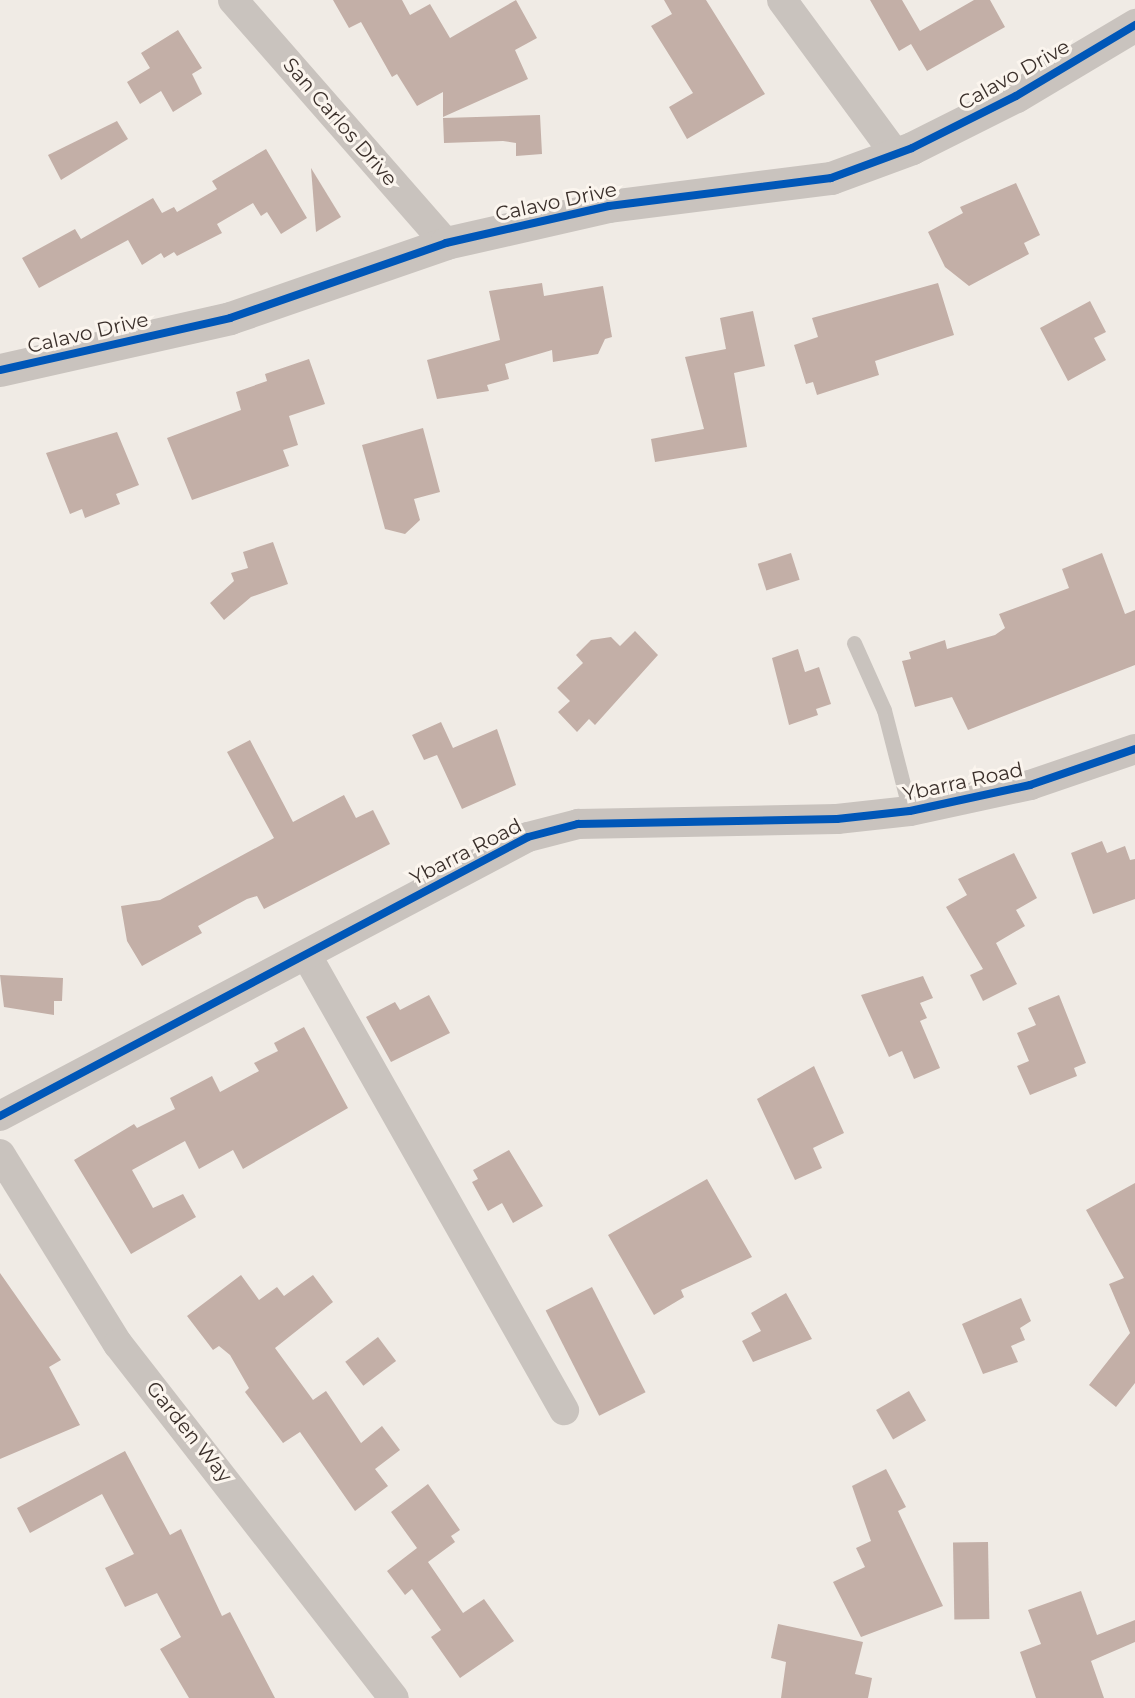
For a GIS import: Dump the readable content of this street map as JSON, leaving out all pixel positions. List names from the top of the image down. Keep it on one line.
{"streets":{"street":["Calavo Drive","San Carlos Drive","Ybarra Road","Garden Way"]},"crossings":[["Calavo Drive","San Carlos Drive"]]}
